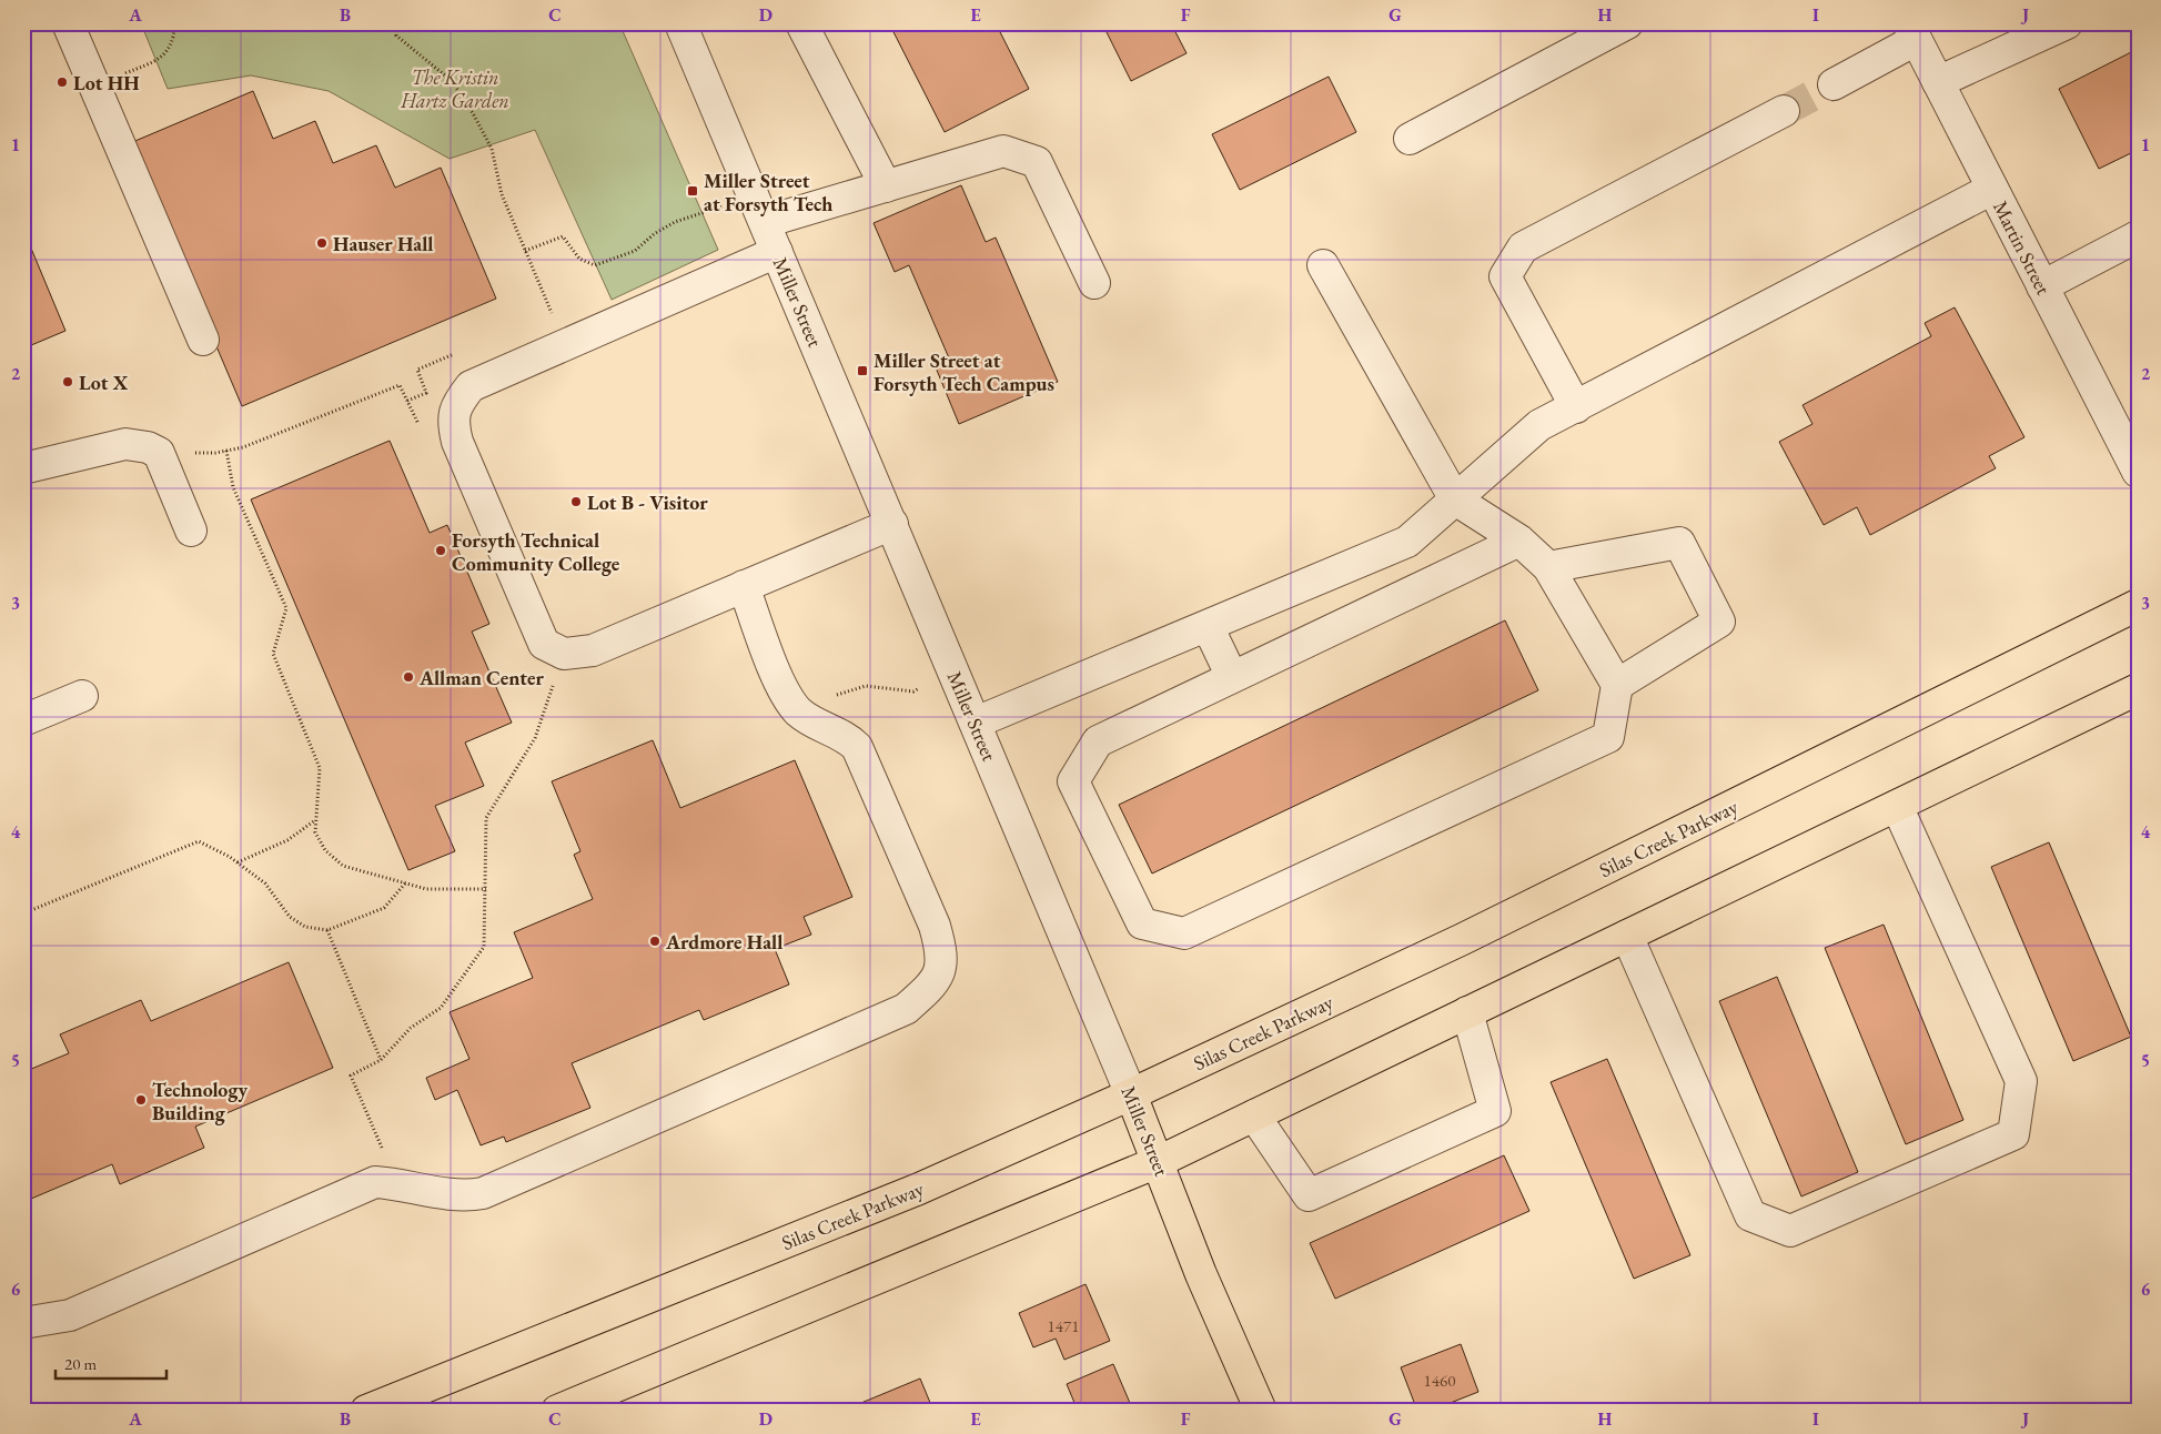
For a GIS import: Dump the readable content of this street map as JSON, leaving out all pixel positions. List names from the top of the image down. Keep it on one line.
{"streets":{"main road":["Miller Street","Silas Creek Parkway"],"street":["Martin Street"]},"crossings":[["Miller Street","Silas Creek Parkway"]],"parks":["The Kristin Hartz Garden"],"places":{"other":["Lot HH","Hauser Hall","Lot X","Lot B - Visitor","Forsyth Technical Community College","Allman Center","Ardmore Hall","Technology Building"],"transit":["Miller Street at Forsyth Tech","Miller Street at Forsyth Tech Campus"]},"house_numbers":["1471","1460"],"scale_bar":"20 m","grid":{"columns":["A","B","C","D","E","F","G","H","I","J"],"rows":["1","2","3","4","5","6"]}}
